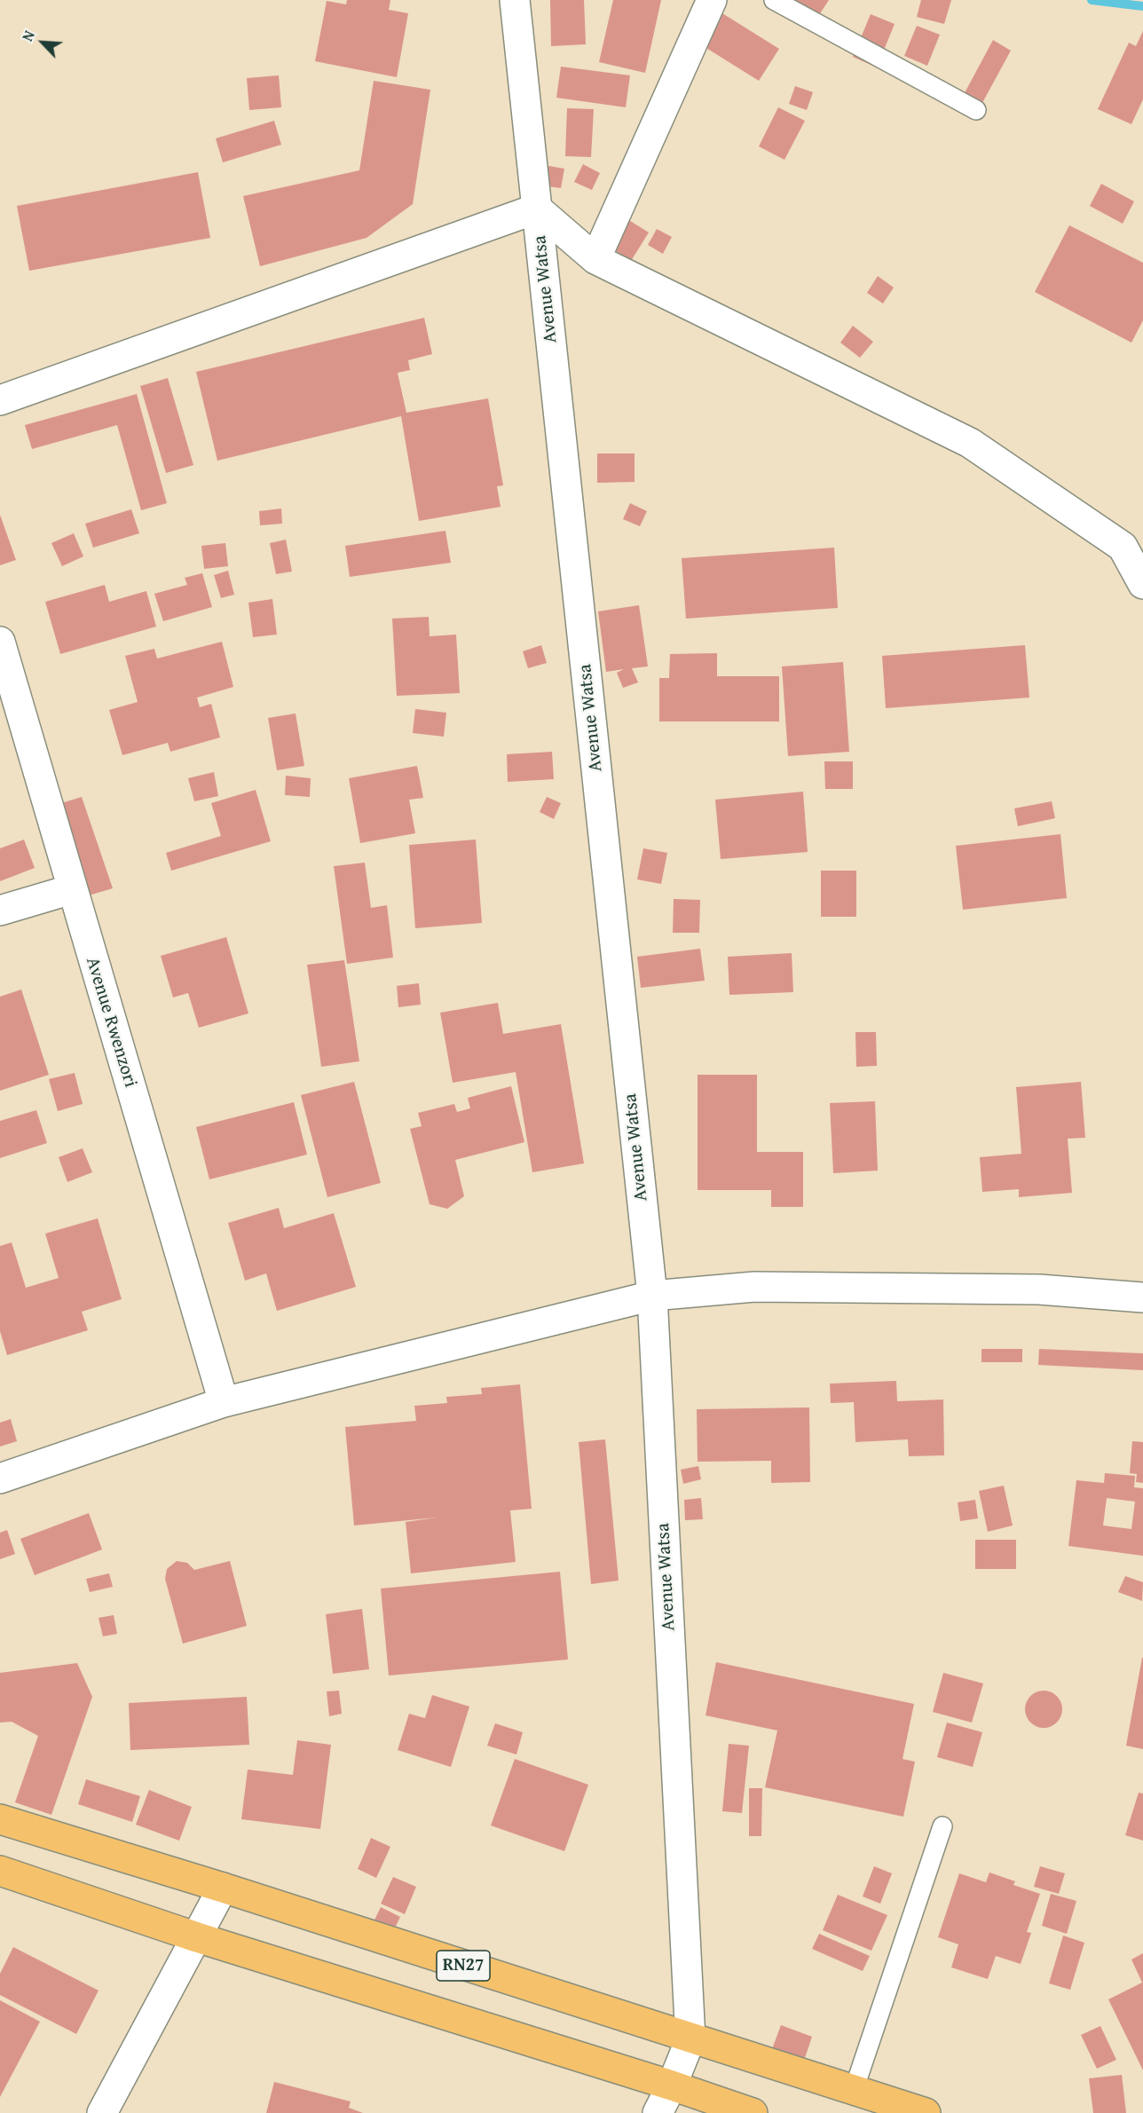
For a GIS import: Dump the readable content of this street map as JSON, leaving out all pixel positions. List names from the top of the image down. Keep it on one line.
{"streets":{"main road":["RN27"],"street":["Avenue Watsa","Avenue Rwenzori"]},"crossings":[["Avenue Watsa","RN27"]],"north":"top left"}
